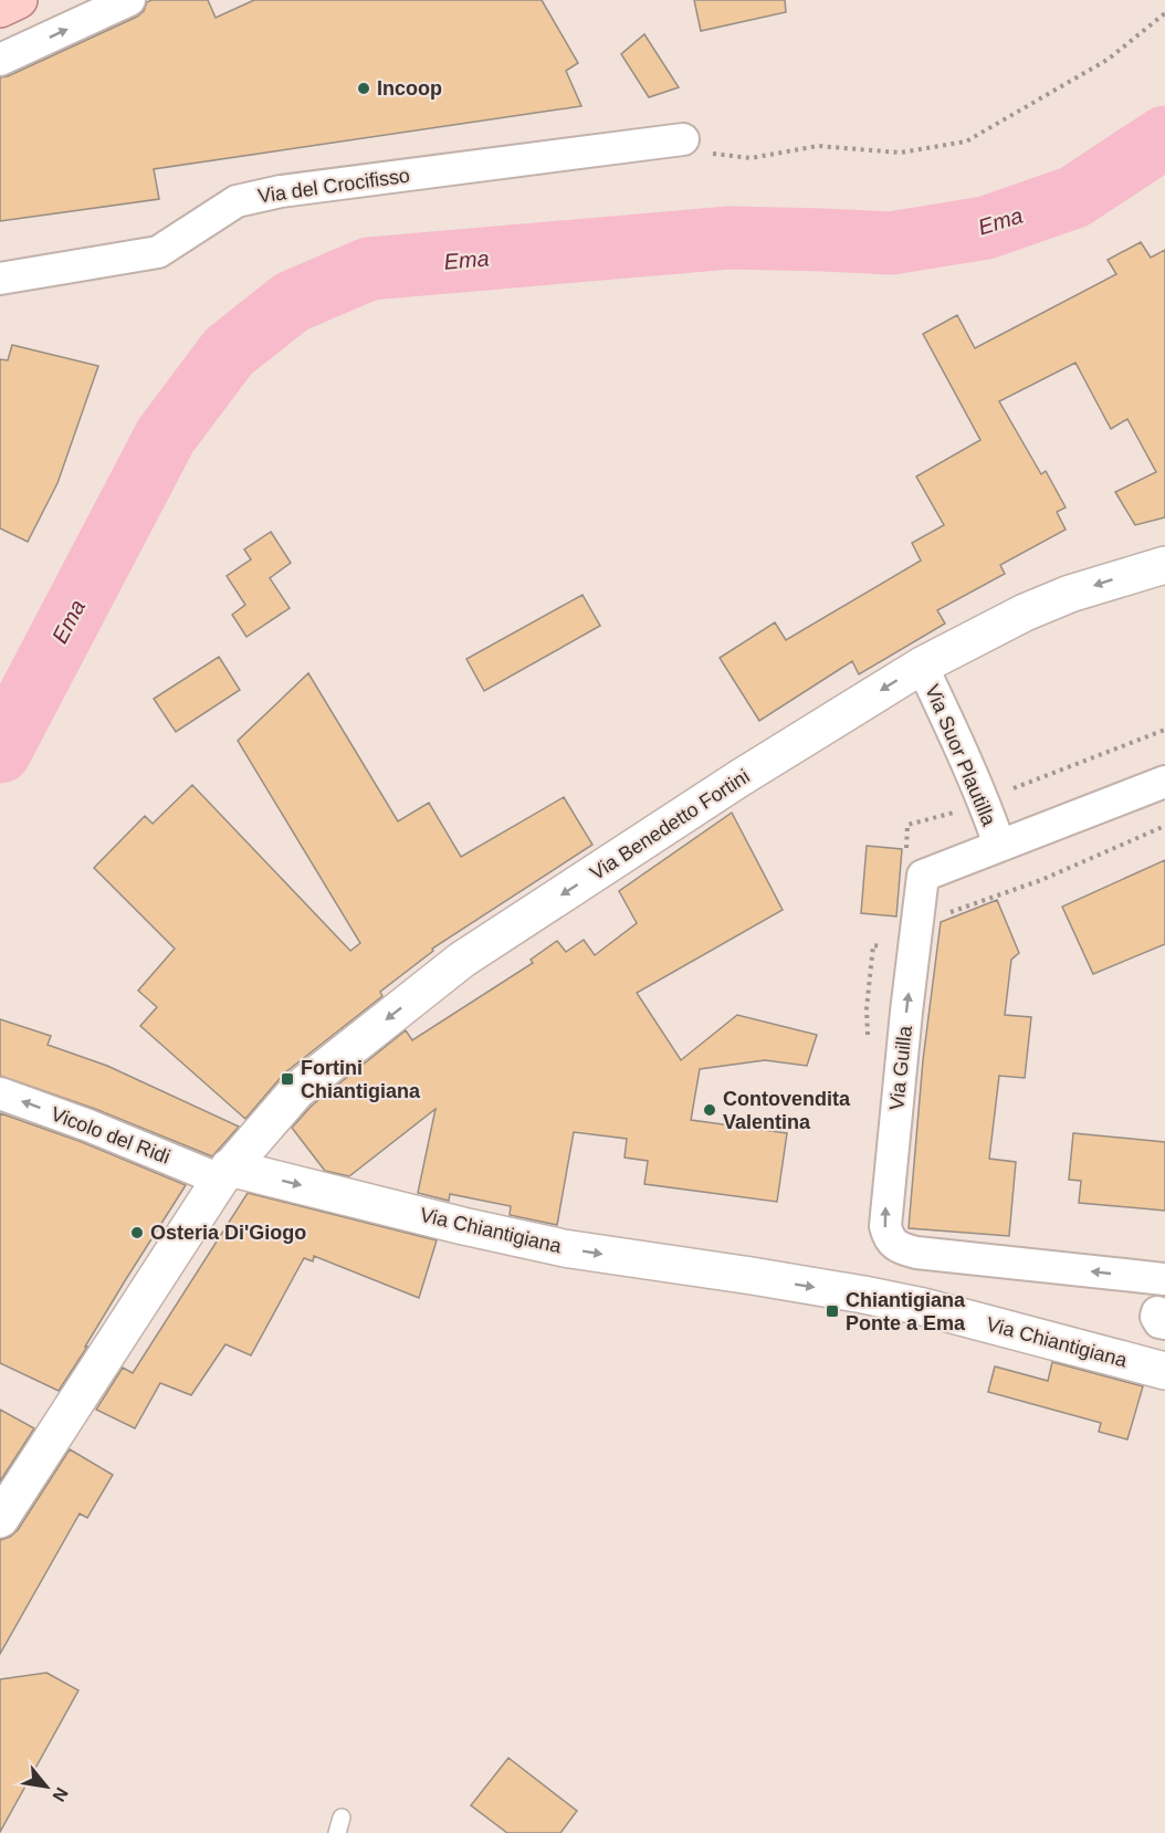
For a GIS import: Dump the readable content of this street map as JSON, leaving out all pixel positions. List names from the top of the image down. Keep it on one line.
{"streets":{"street":["Via del Crocifisso","Via Suor Plautilla","Via Benedetto Fortini","Via Guilla","Vicolo del Ridi","Via Chiantigiana"]},"crossings":[["Via Suor Plautilla","Via Benedetto Fortini"],["Via Suor Plautilla","Via Guilla"],["Via Benedetto Fortini","Vicolo del Ridi"],["Via Benedetto Fortini","Via Chiantigiana"],["Vicolo del Ridi","Via Chiantigiana"]],"one_way":["Via Benedetto Fortini","Vicolo del Ridi","Via Chiantigiana"],"water":["Ema"],"places":{"other":["Incoop","Contovendita Valentina","Osteria Di'Giogo"],"transit":["Fortini Chiantigiana","Chiantigiana Ponte a Ema"]},"north":"bottom right"}
